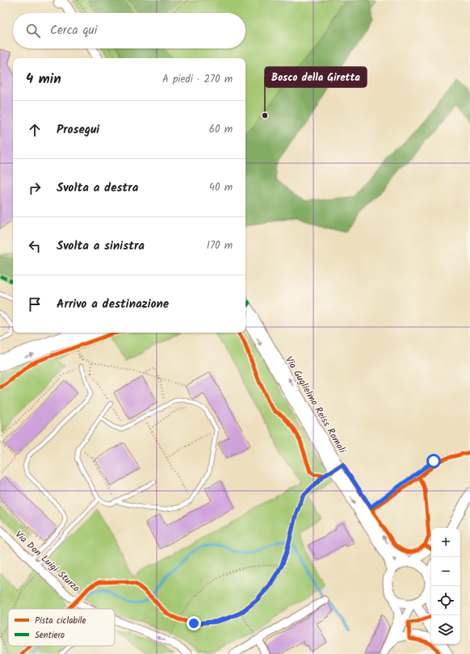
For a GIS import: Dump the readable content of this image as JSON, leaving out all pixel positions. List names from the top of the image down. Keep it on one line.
{"streets":{"street":["Via Guglielmo Reiss Romoli","Via Don Luigi Sturzo"]},"places":["Bosco della Giretta"],"legend":["Pista ciclabile","Sentiero"],"page":{"search":"Cerca qui","heading":["4 min","A piedi · 270 m"],"list":[["Prosegui","60 m"],["Svolta a destra","40 m"],["Svolta a sinistra","170 m"],"Arrivo a destinazione"],"map_buttons":["+","−"]}}
